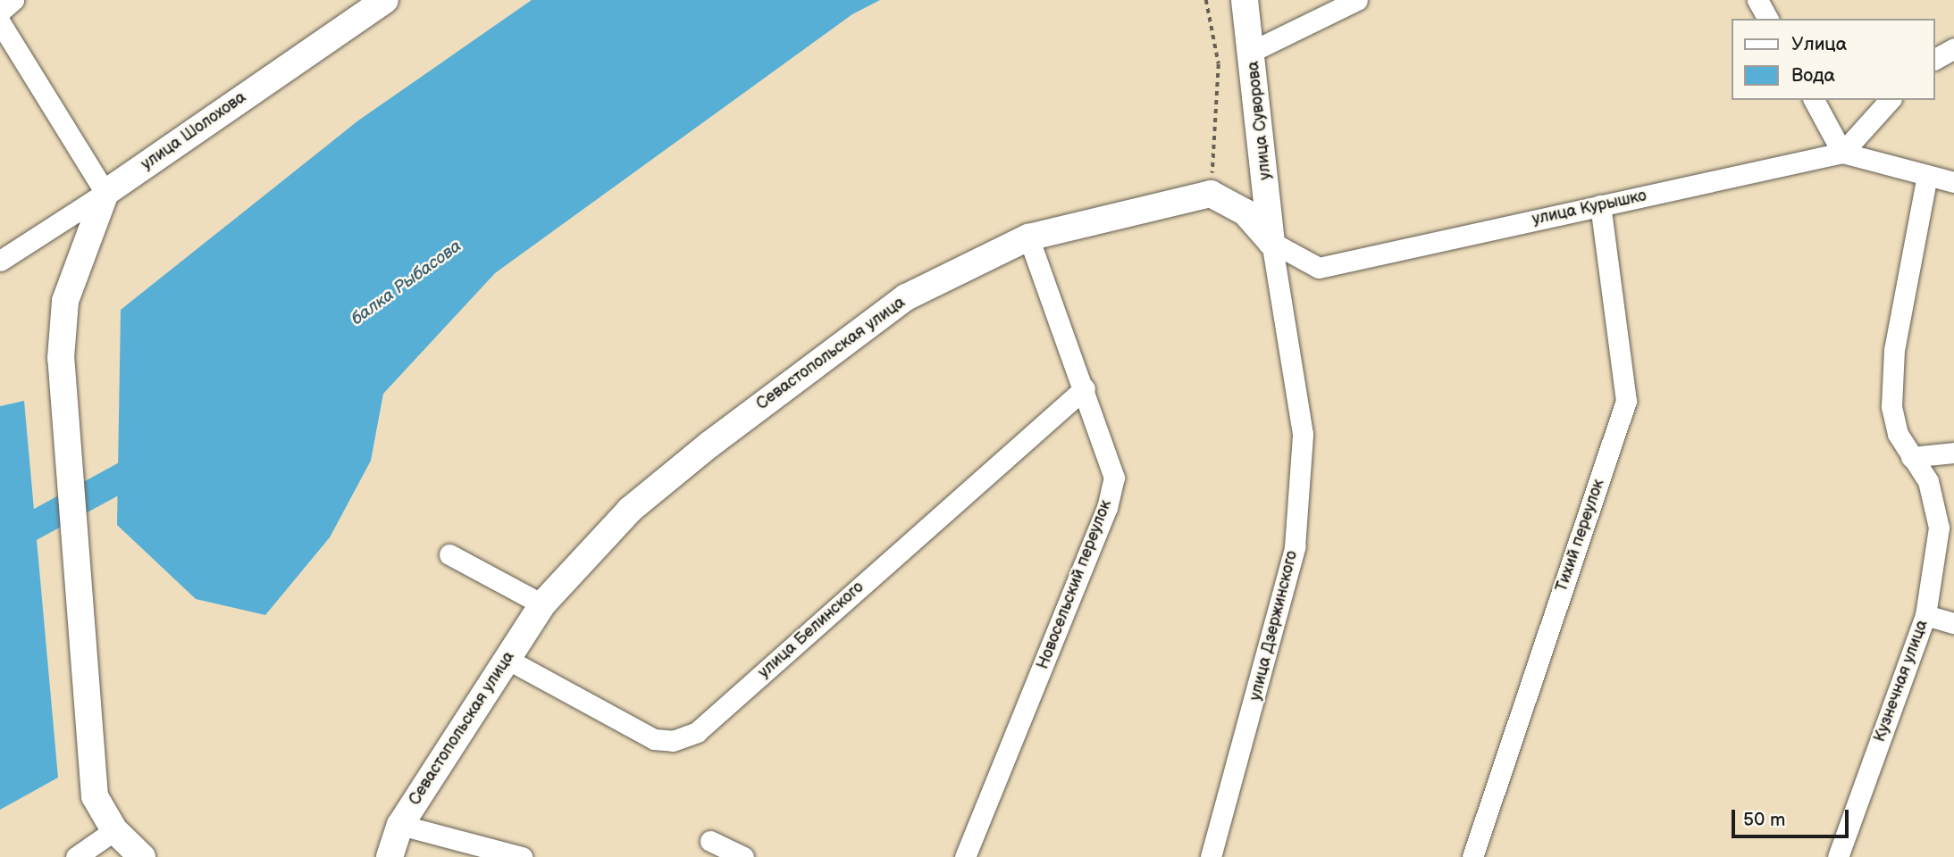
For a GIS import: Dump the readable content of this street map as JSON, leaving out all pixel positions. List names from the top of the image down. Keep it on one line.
{"streets":{"main road":["улица Суворова","улица Шолохова","Севастопольская улица"],"street":["улица Курышко","Тихий переулок","Новосельский переулок","улица Дзержинского","улица Белинского","Кузнечная улица"]},"crossings":[["улица Суворова","улица Курышко"],["улица Суворова","улица Дзержинского"],["улица Курышко","Тихий переулок"],["улица Курышко","улица Дзержинского"],["Севастопольская улица","Новосельский переулок"],["Севастопольская улица","улица Белинского"],["Новосельский переулок","улица Белинского"]],"water":["балка Рыбасова"],"legend":["Улица","Вода"],"scale_bar":"50 m"}
